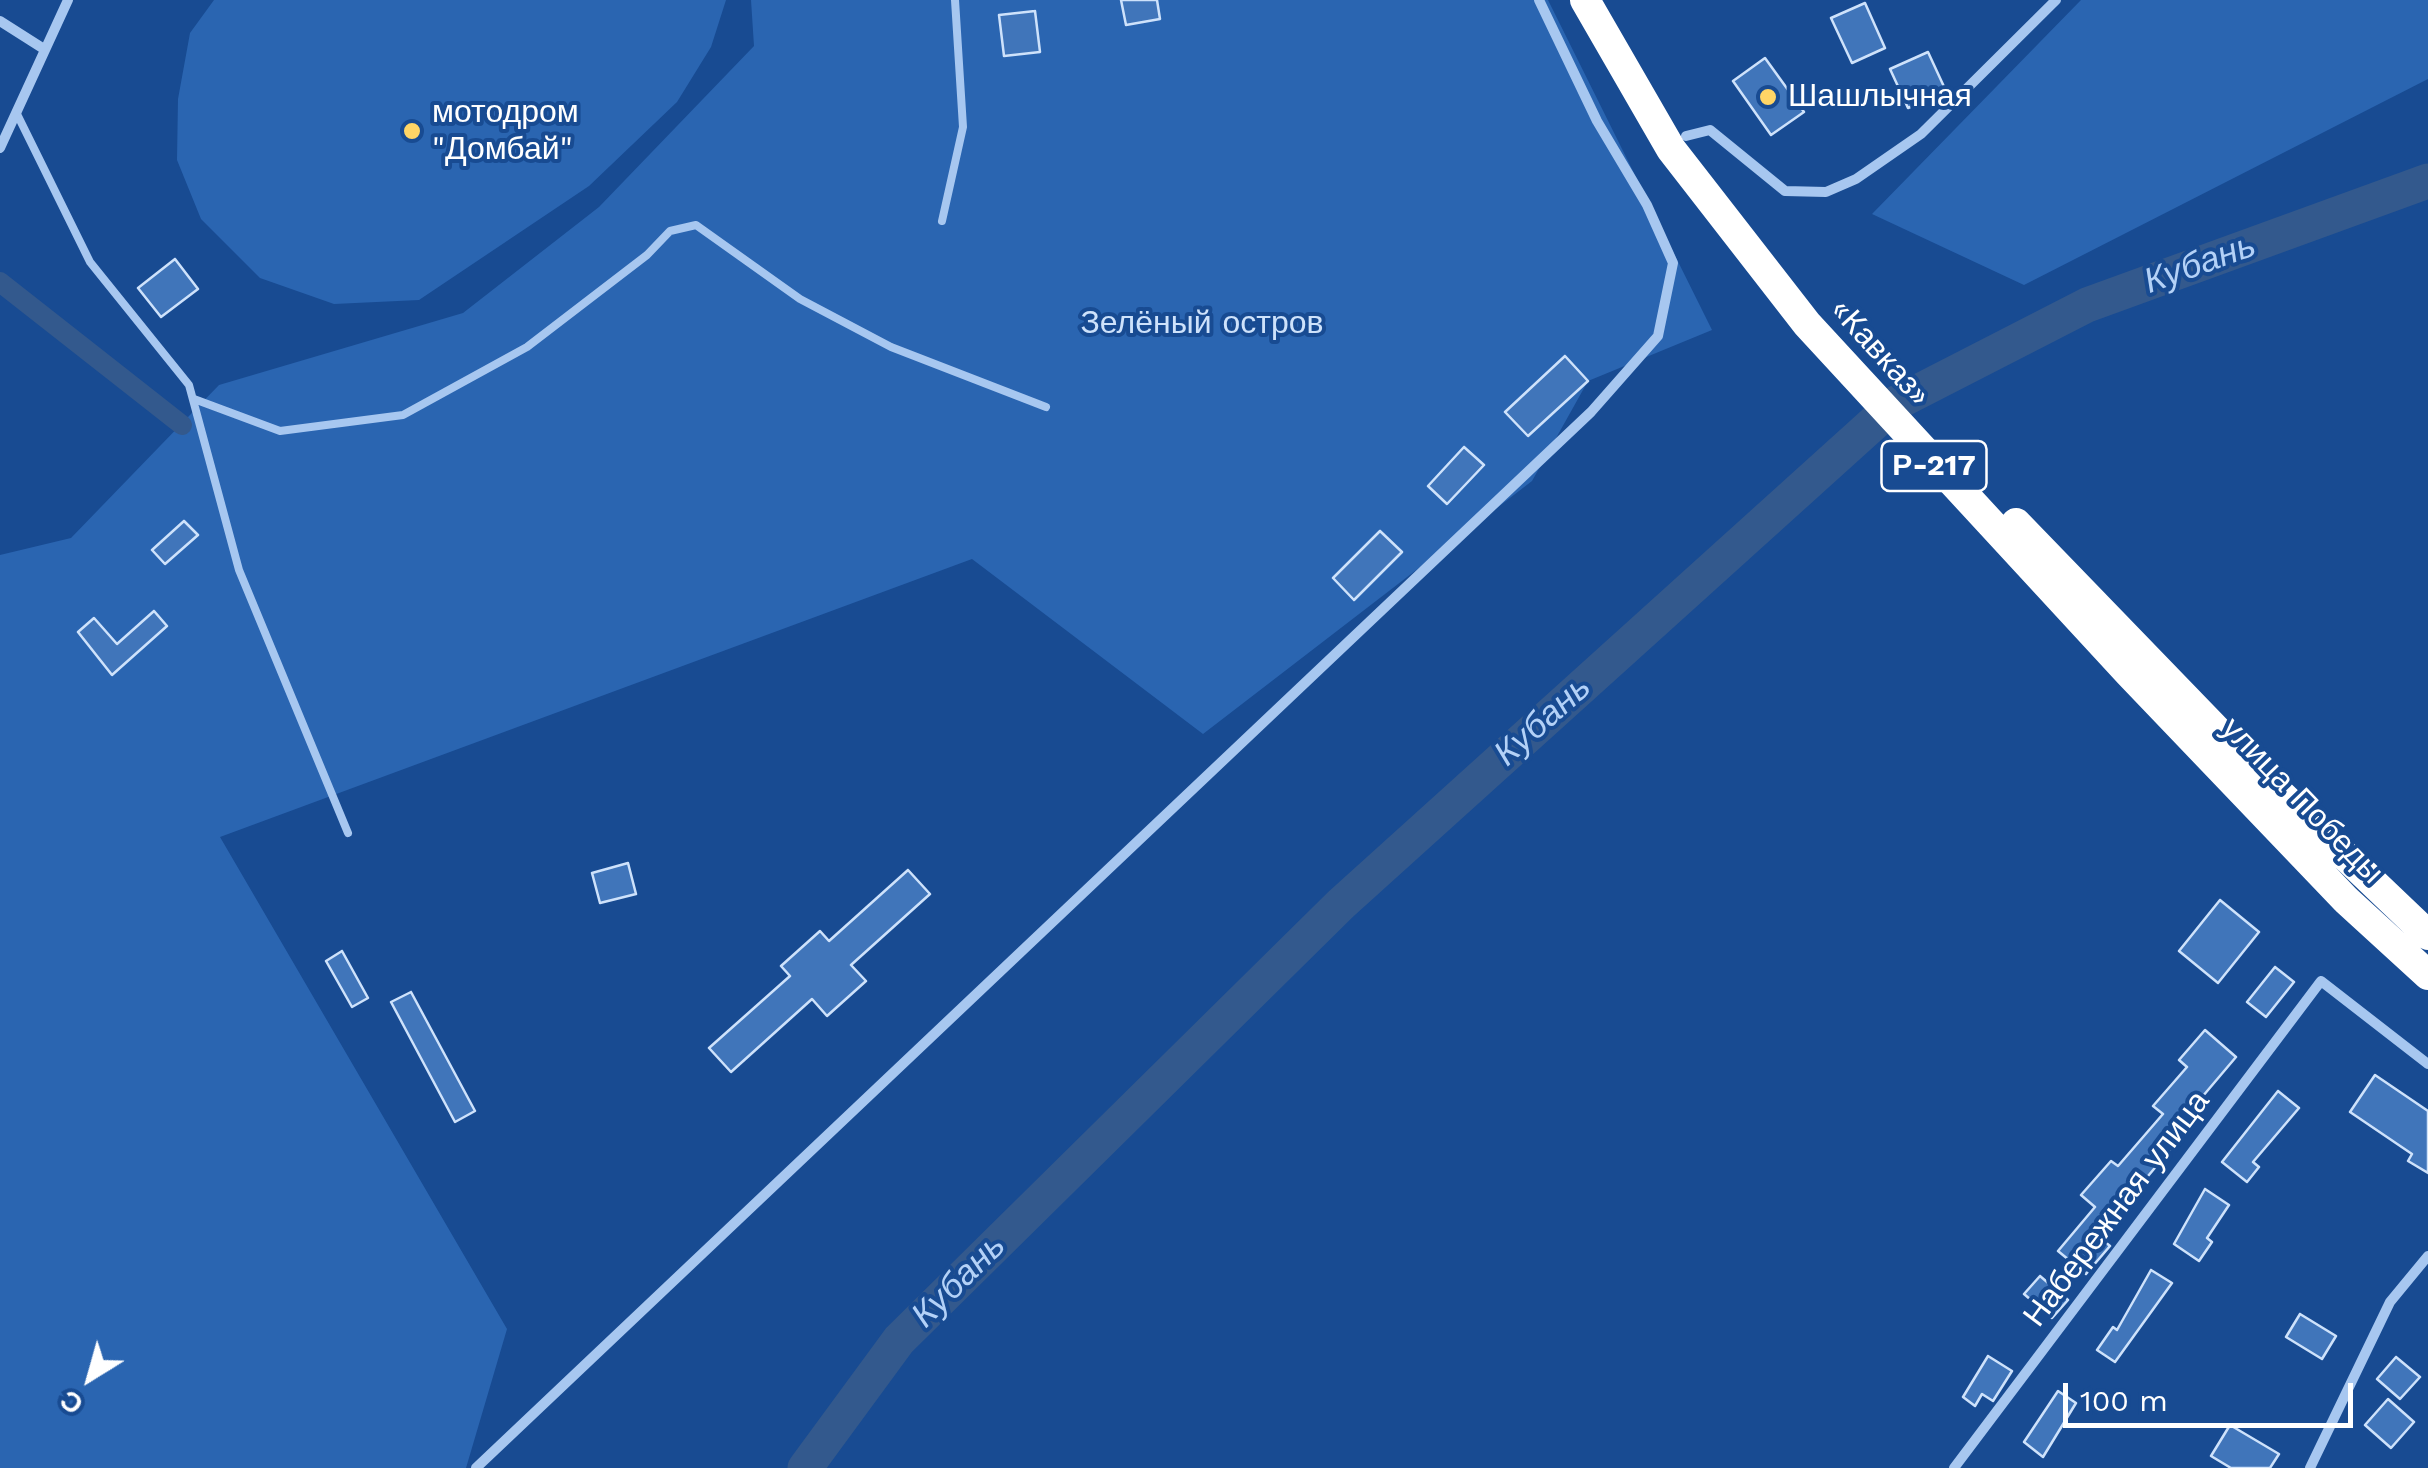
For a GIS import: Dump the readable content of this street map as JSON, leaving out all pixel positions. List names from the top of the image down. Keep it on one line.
{"streets":{"highway":["«Кавказ»","Р-217","улица Победы"],"street":["Набережная улица"]},"crossings":[["«Кавказ»","Р-217"],["«Кавказ»","улица Победы"]],"water":["Кубань"],"parks":["Зелёный остров"],"places":["Шашлычная","мотодром \"Домбай\""],"scale_bar":"100 m","north":"bottom left"}
